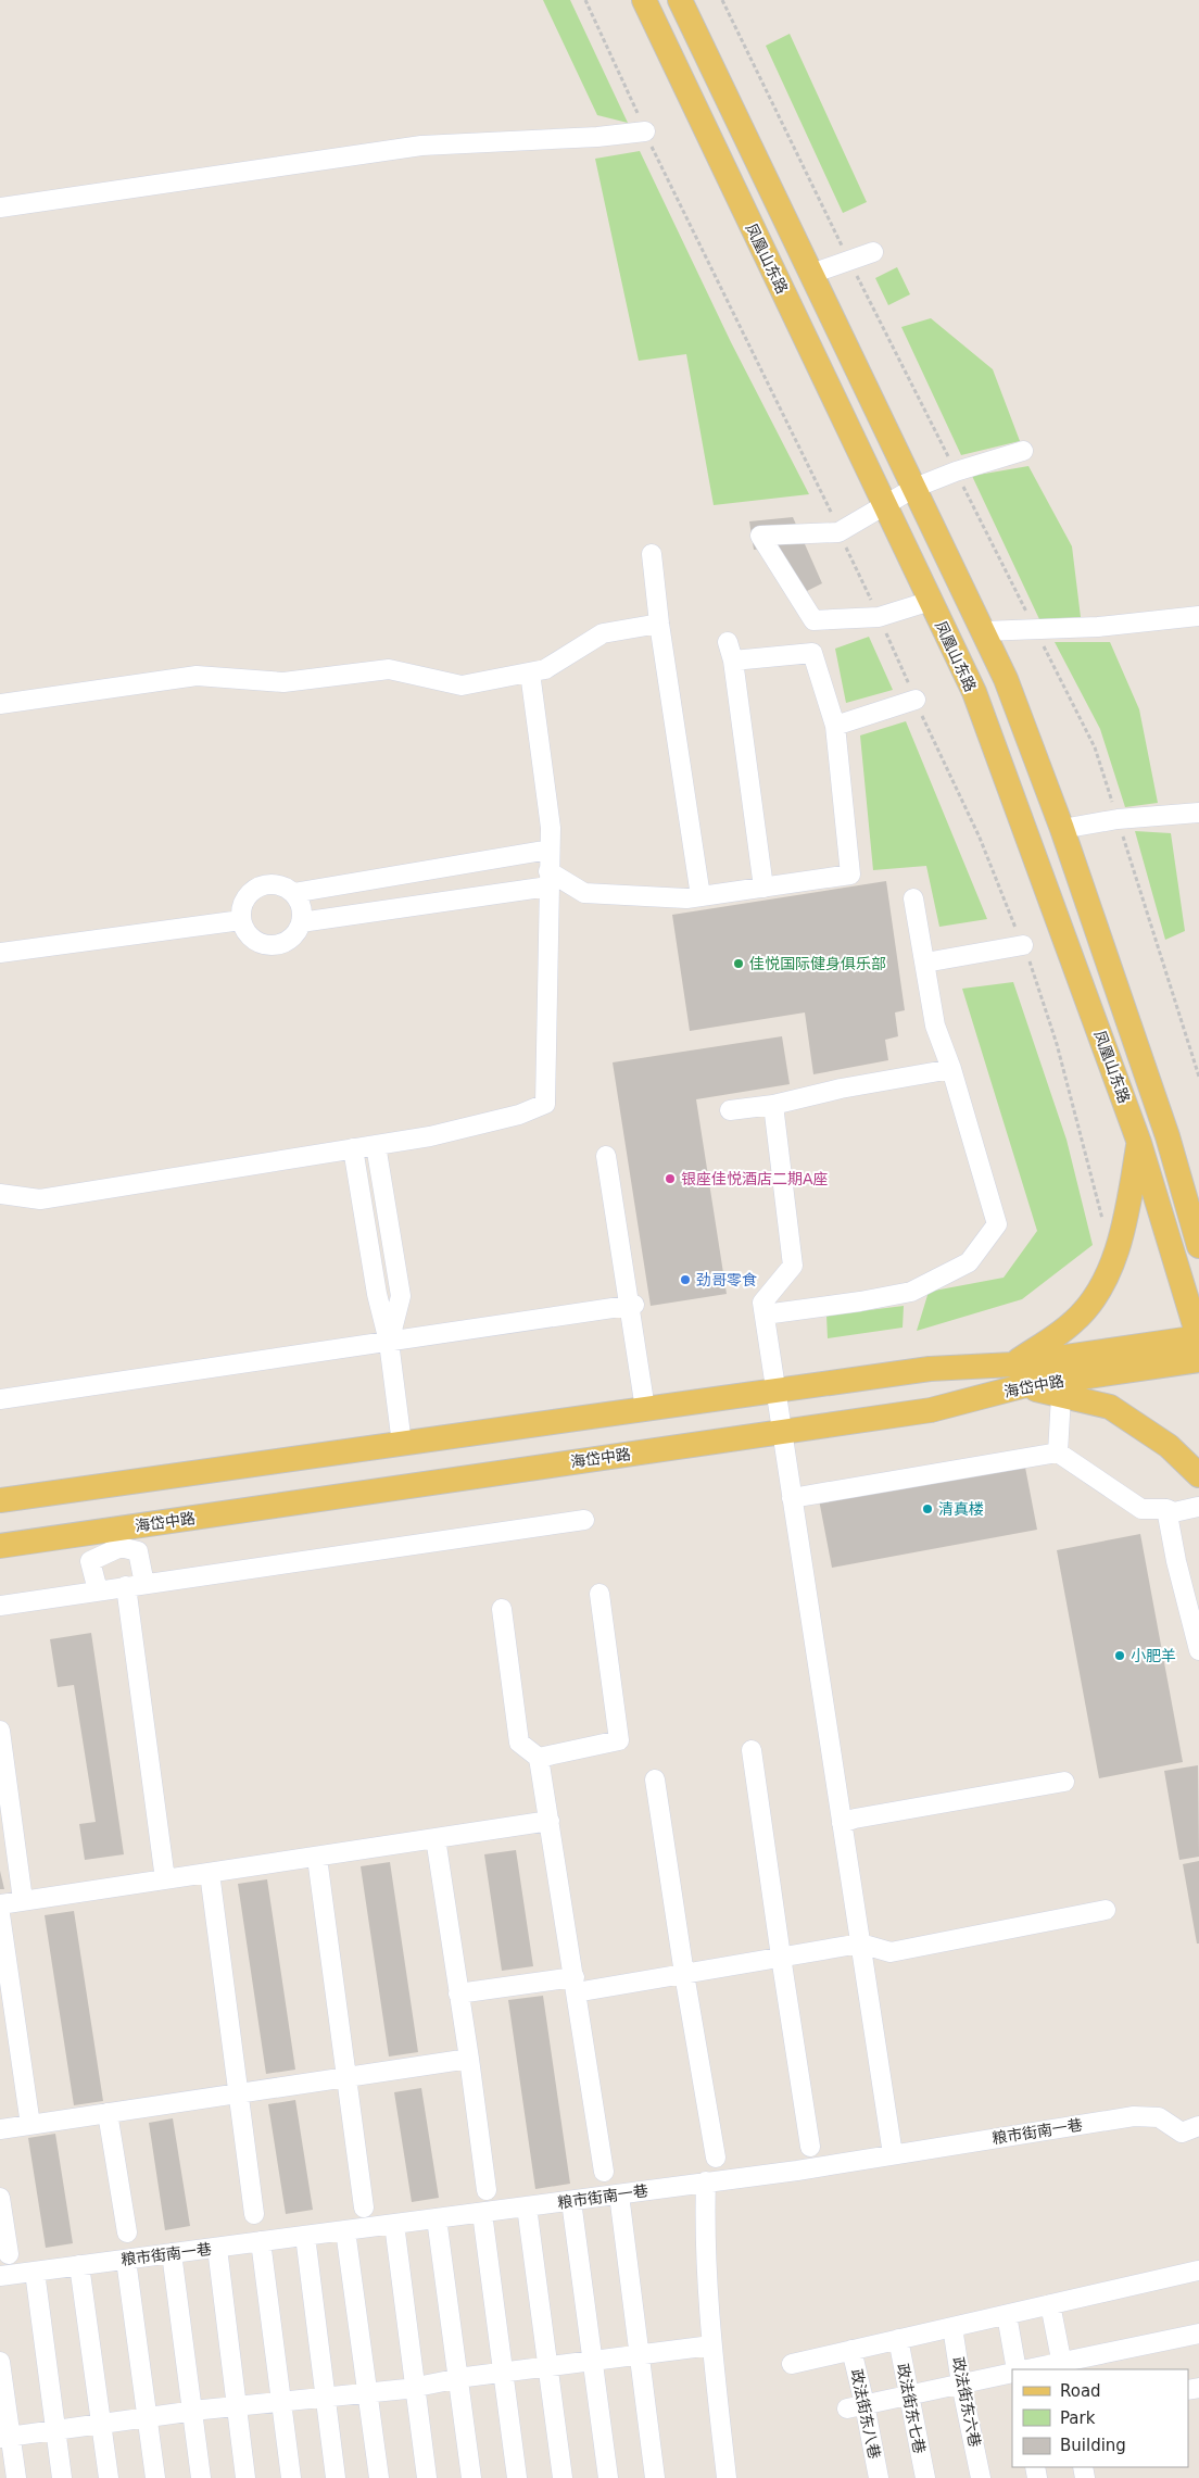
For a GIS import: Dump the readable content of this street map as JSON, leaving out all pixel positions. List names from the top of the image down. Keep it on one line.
{"streets":{"main road":["凤凰山东路","海岱中路"],"street":["粮市街南一巷","政法街东六巷","政法街东七巷","政法街东八巷"]},"crossings":[["凤凰山东路","海岱中路"]],"places":["佳悦国际健身俱乐部","银座佳悦酒店二期A座","劲哥零食","清真楼","小肥羊"],"legend":["Road","Park","Building"]}
